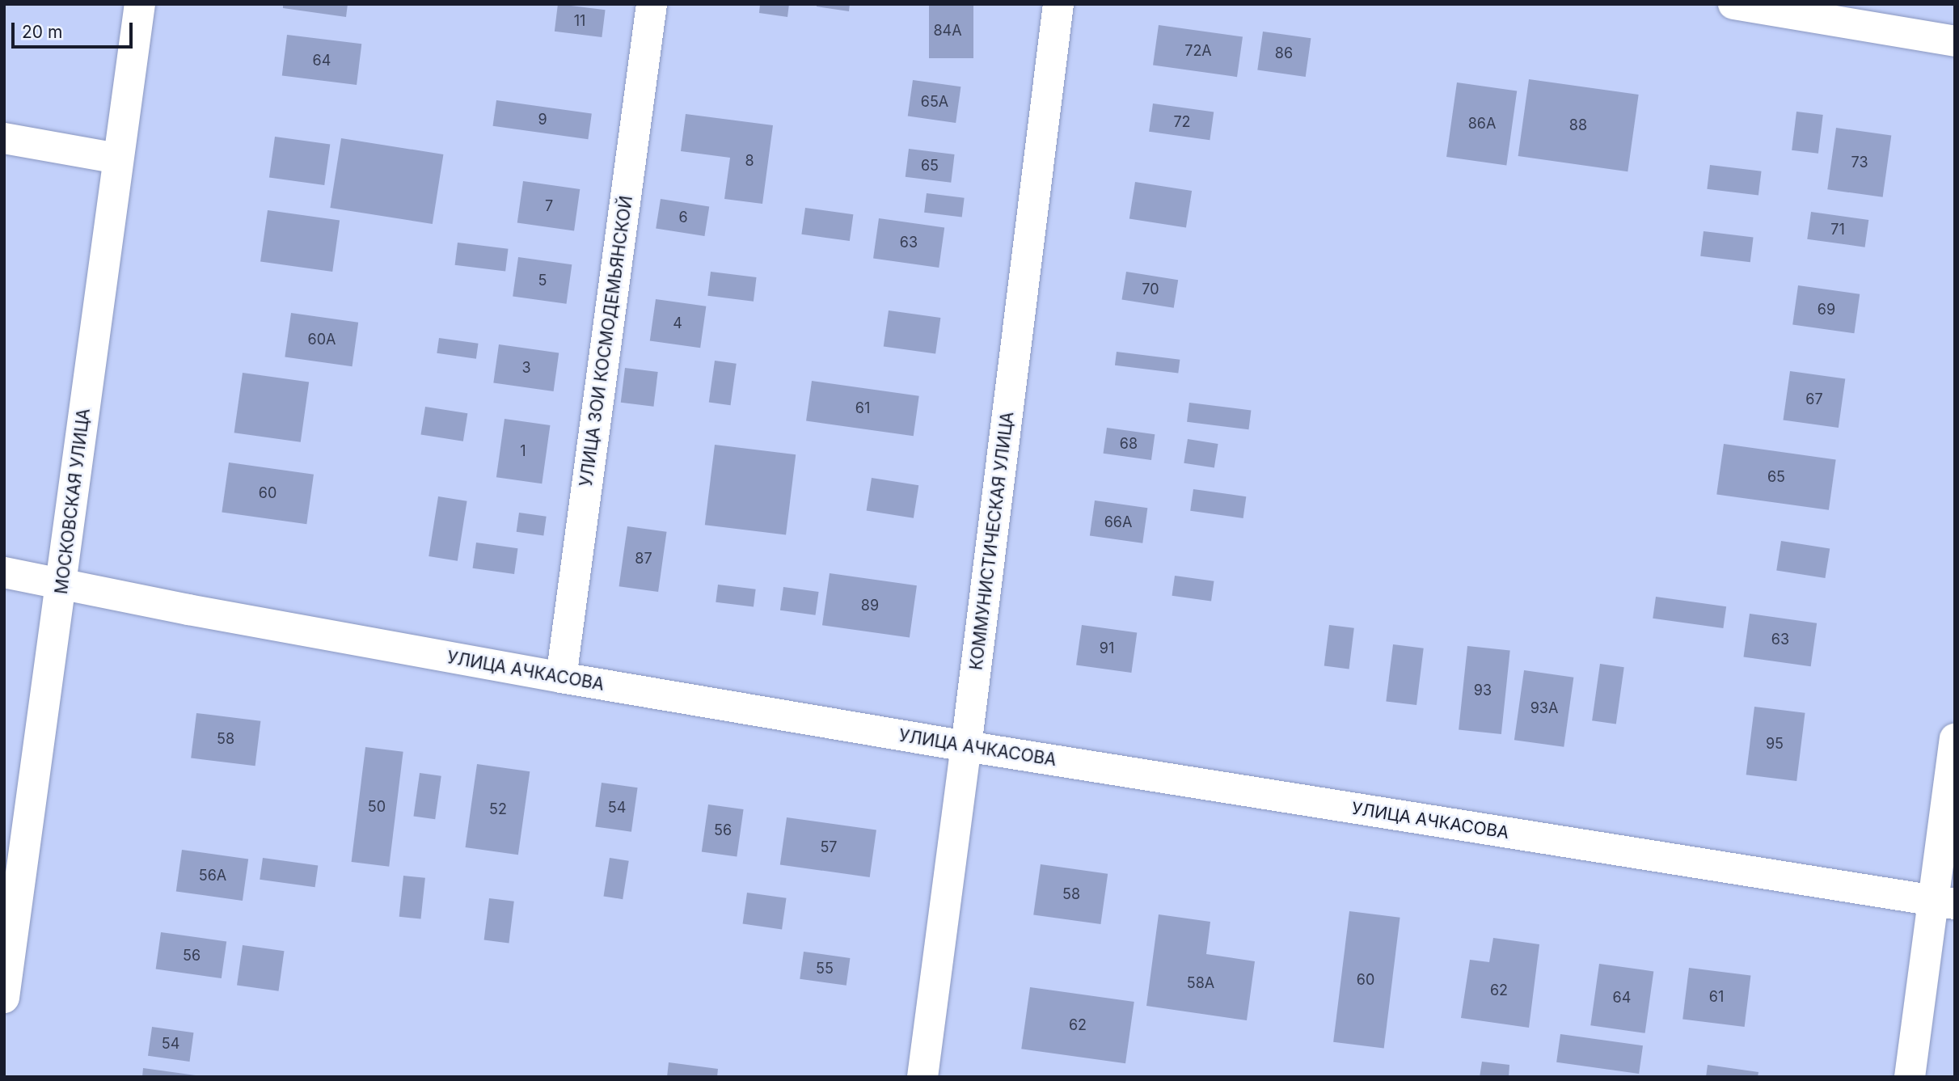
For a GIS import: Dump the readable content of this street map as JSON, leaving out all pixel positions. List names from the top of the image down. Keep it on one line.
{"streets":{"street":["УЛИЦА ЗОИ КОСМОДЕМЬЯНСКОЙ","МОСКОВСКАЯ УЛИЦА","КОММУНИСТИЧЕСКАЯ УЛИЦА","УЛИЦА АЧКАСОВА"]},"crossings":[["УЛИЦА ЗОИ КОСМОДЕМЬЯНСКОЙ","УЛИЦА АЧКАСОВА"],["МОСКОВСКАЯ УЛИЦА","УЛИЦА АЧКАСОВА"],["КОММУНИСТИЧЕСКАЯ УЛИЦА","УЛИЦА АЧКАСОВА"]],"house_numbers":["11","84А","72А","86","64","65А","9","72","86А","88","8","73","65","7","6","71","63","5","70","69","4","60А","3","67","61","68","1","65","60","66А","87","89","63","91","93","93А","58","95","50","54","52","56","57","56А","58","56","55","60","58А","62","61","64","62","54"],"scale_bar":"20 m"}
